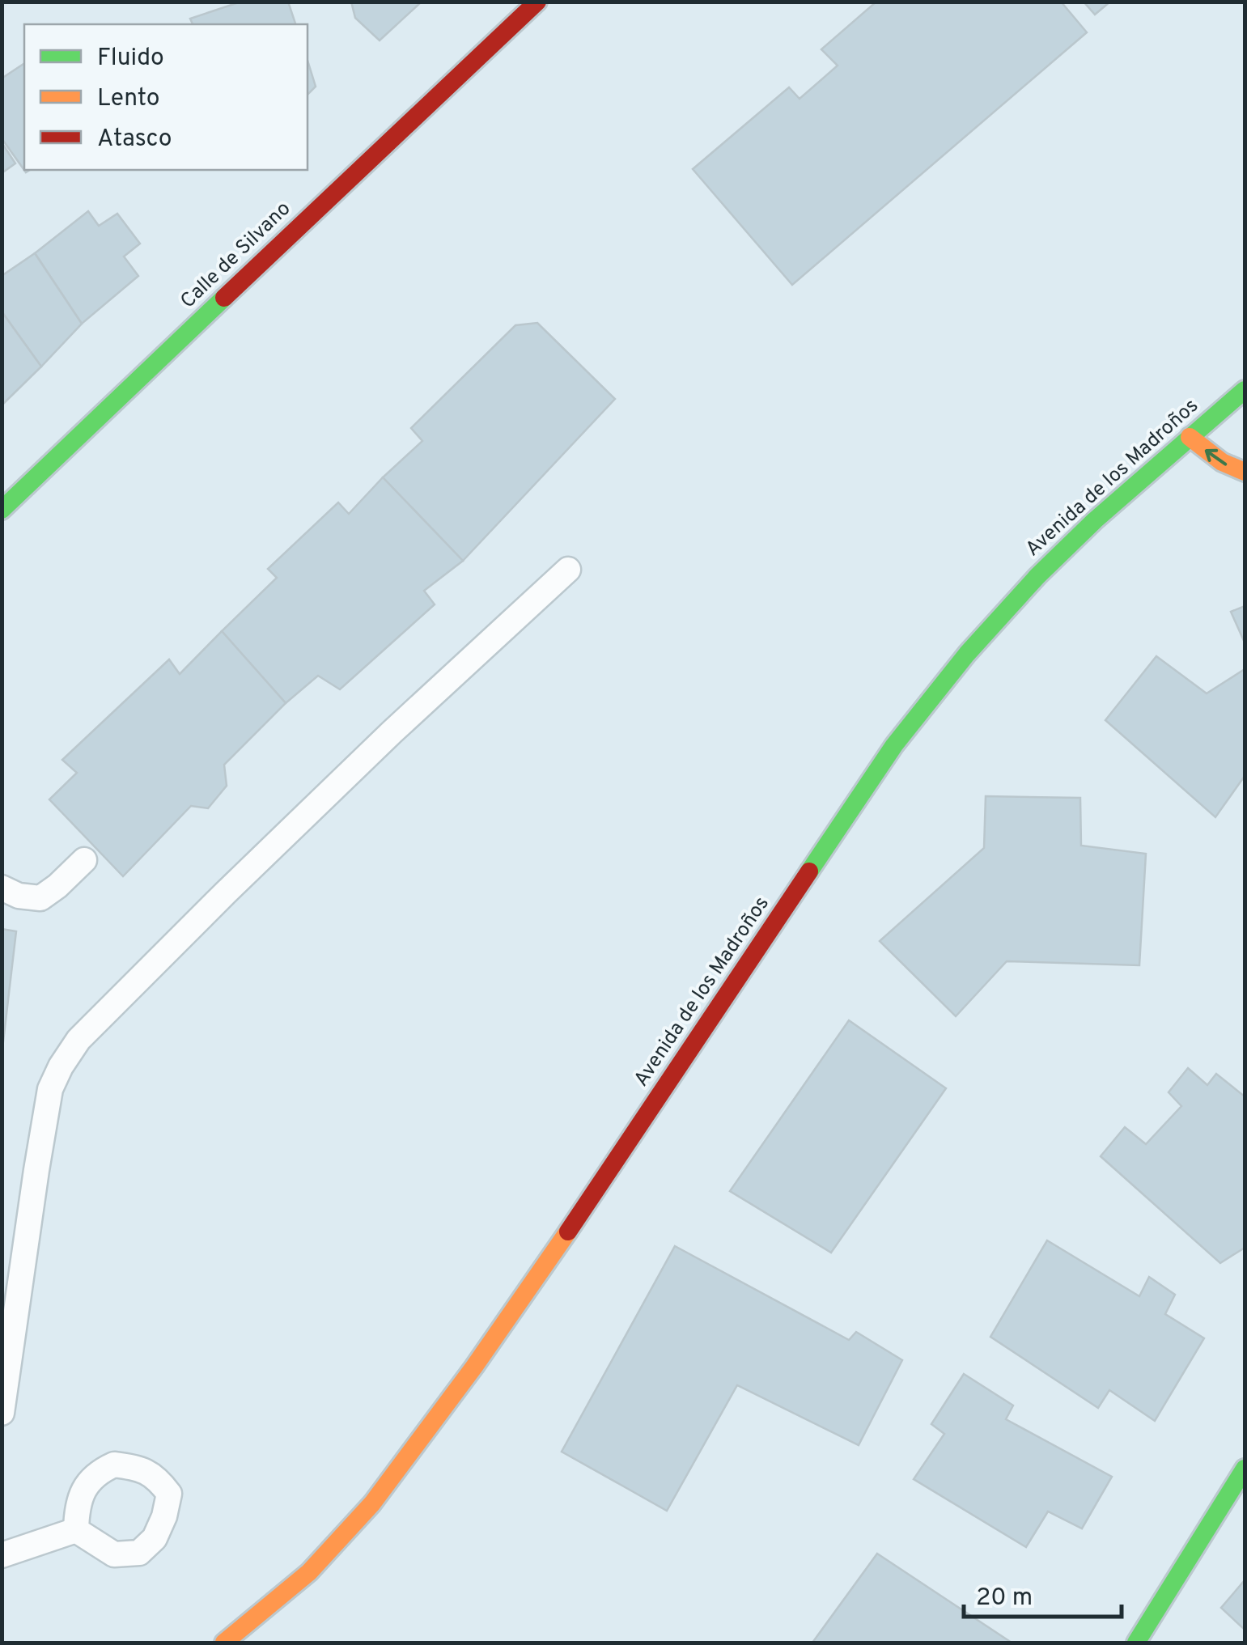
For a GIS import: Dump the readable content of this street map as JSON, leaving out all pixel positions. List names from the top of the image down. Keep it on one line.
{"streets":{"street":["Calle de Silvano","Avenida de los Madroños"]},"legend":["Fluido","Lento","Atasco"],"scale_bar":"20 m"}
